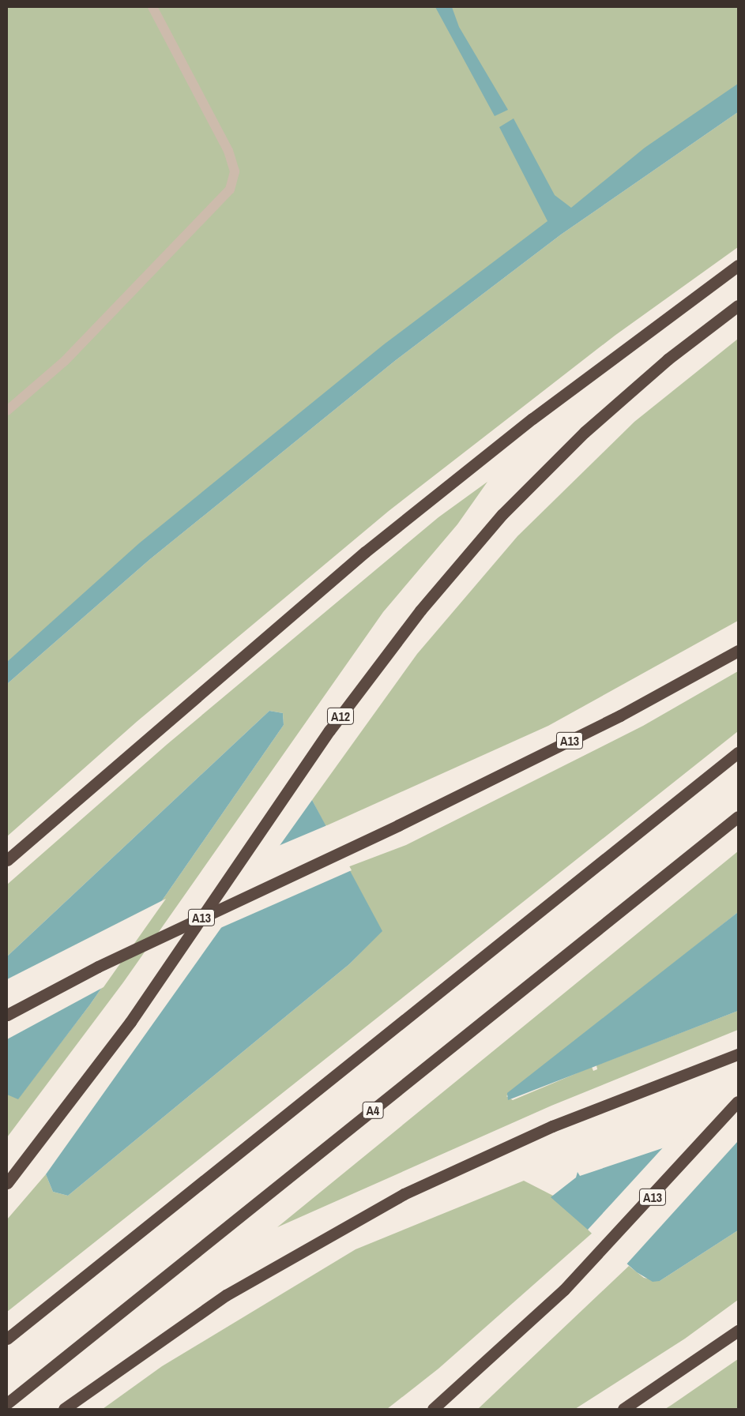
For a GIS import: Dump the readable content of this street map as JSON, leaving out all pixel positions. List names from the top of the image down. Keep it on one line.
{"streets":{"highway":["A12","A13","A4"]}}
